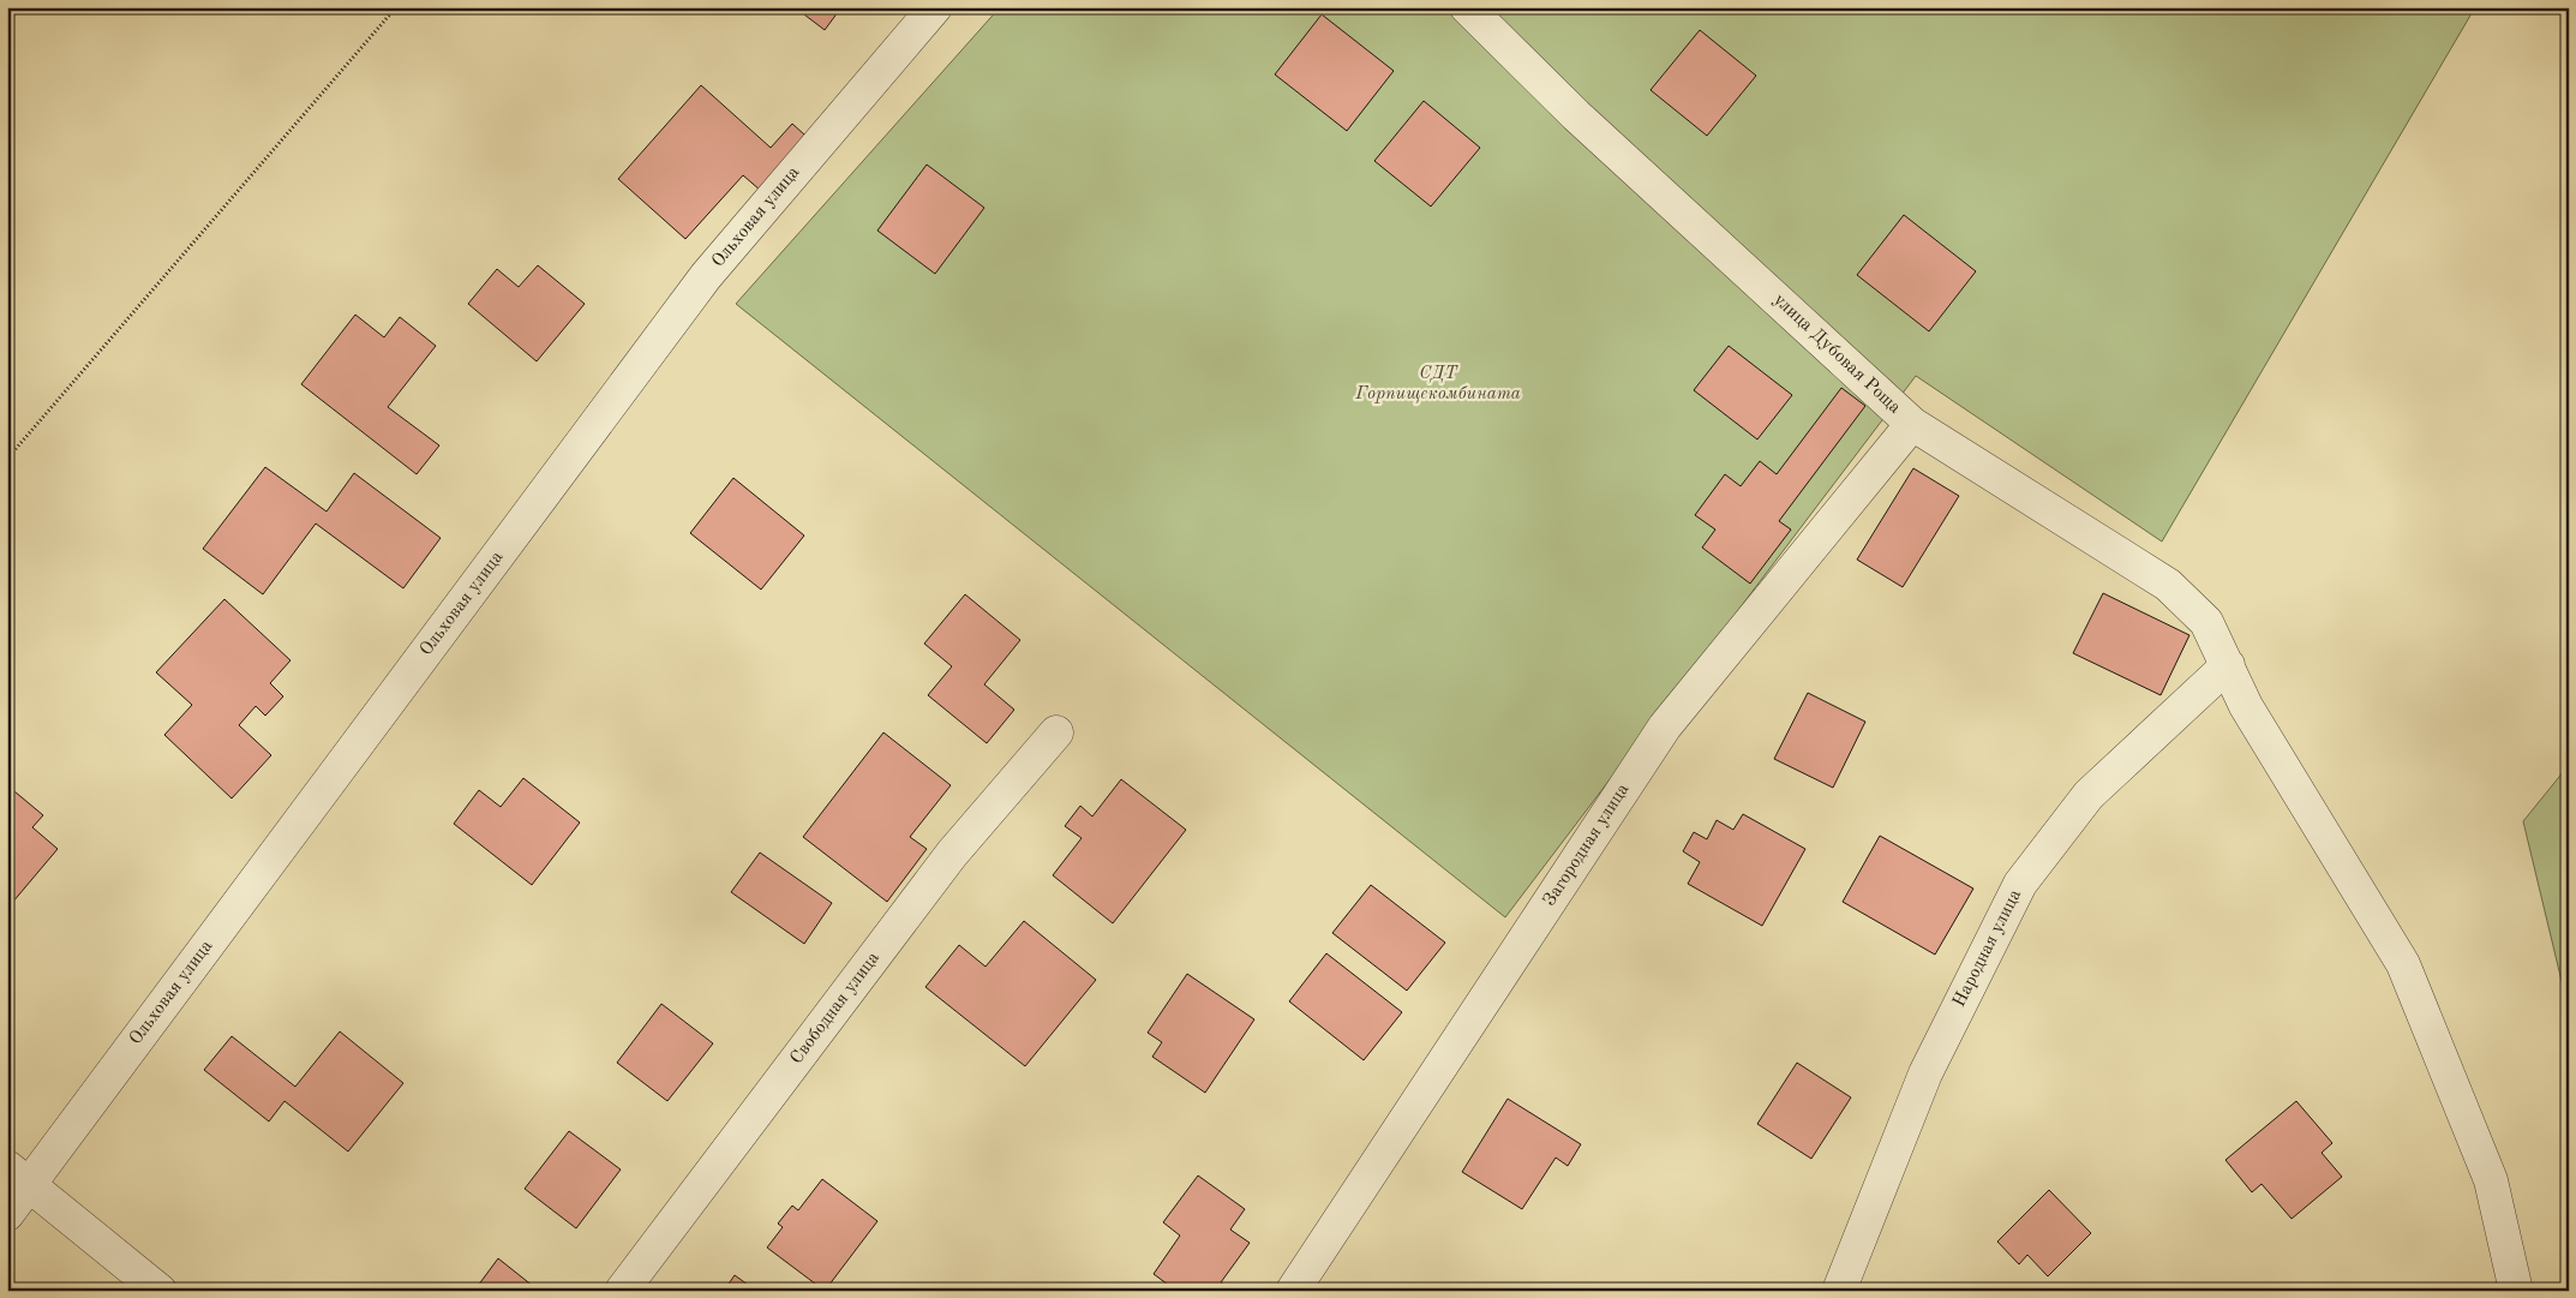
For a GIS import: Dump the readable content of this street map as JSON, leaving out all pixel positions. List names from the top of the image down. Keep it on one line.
{"streets":{"street":["Ольховая улица","улица Дубовая Роща","Загородная улица","Народная улица","Свободная улица"]},"crossings":[["улица Дубовая Роща","Загородная улица"],["улица Дубовая Роща","Народная улица"]],"parks":["СДТ Горпищекомбината"]}
